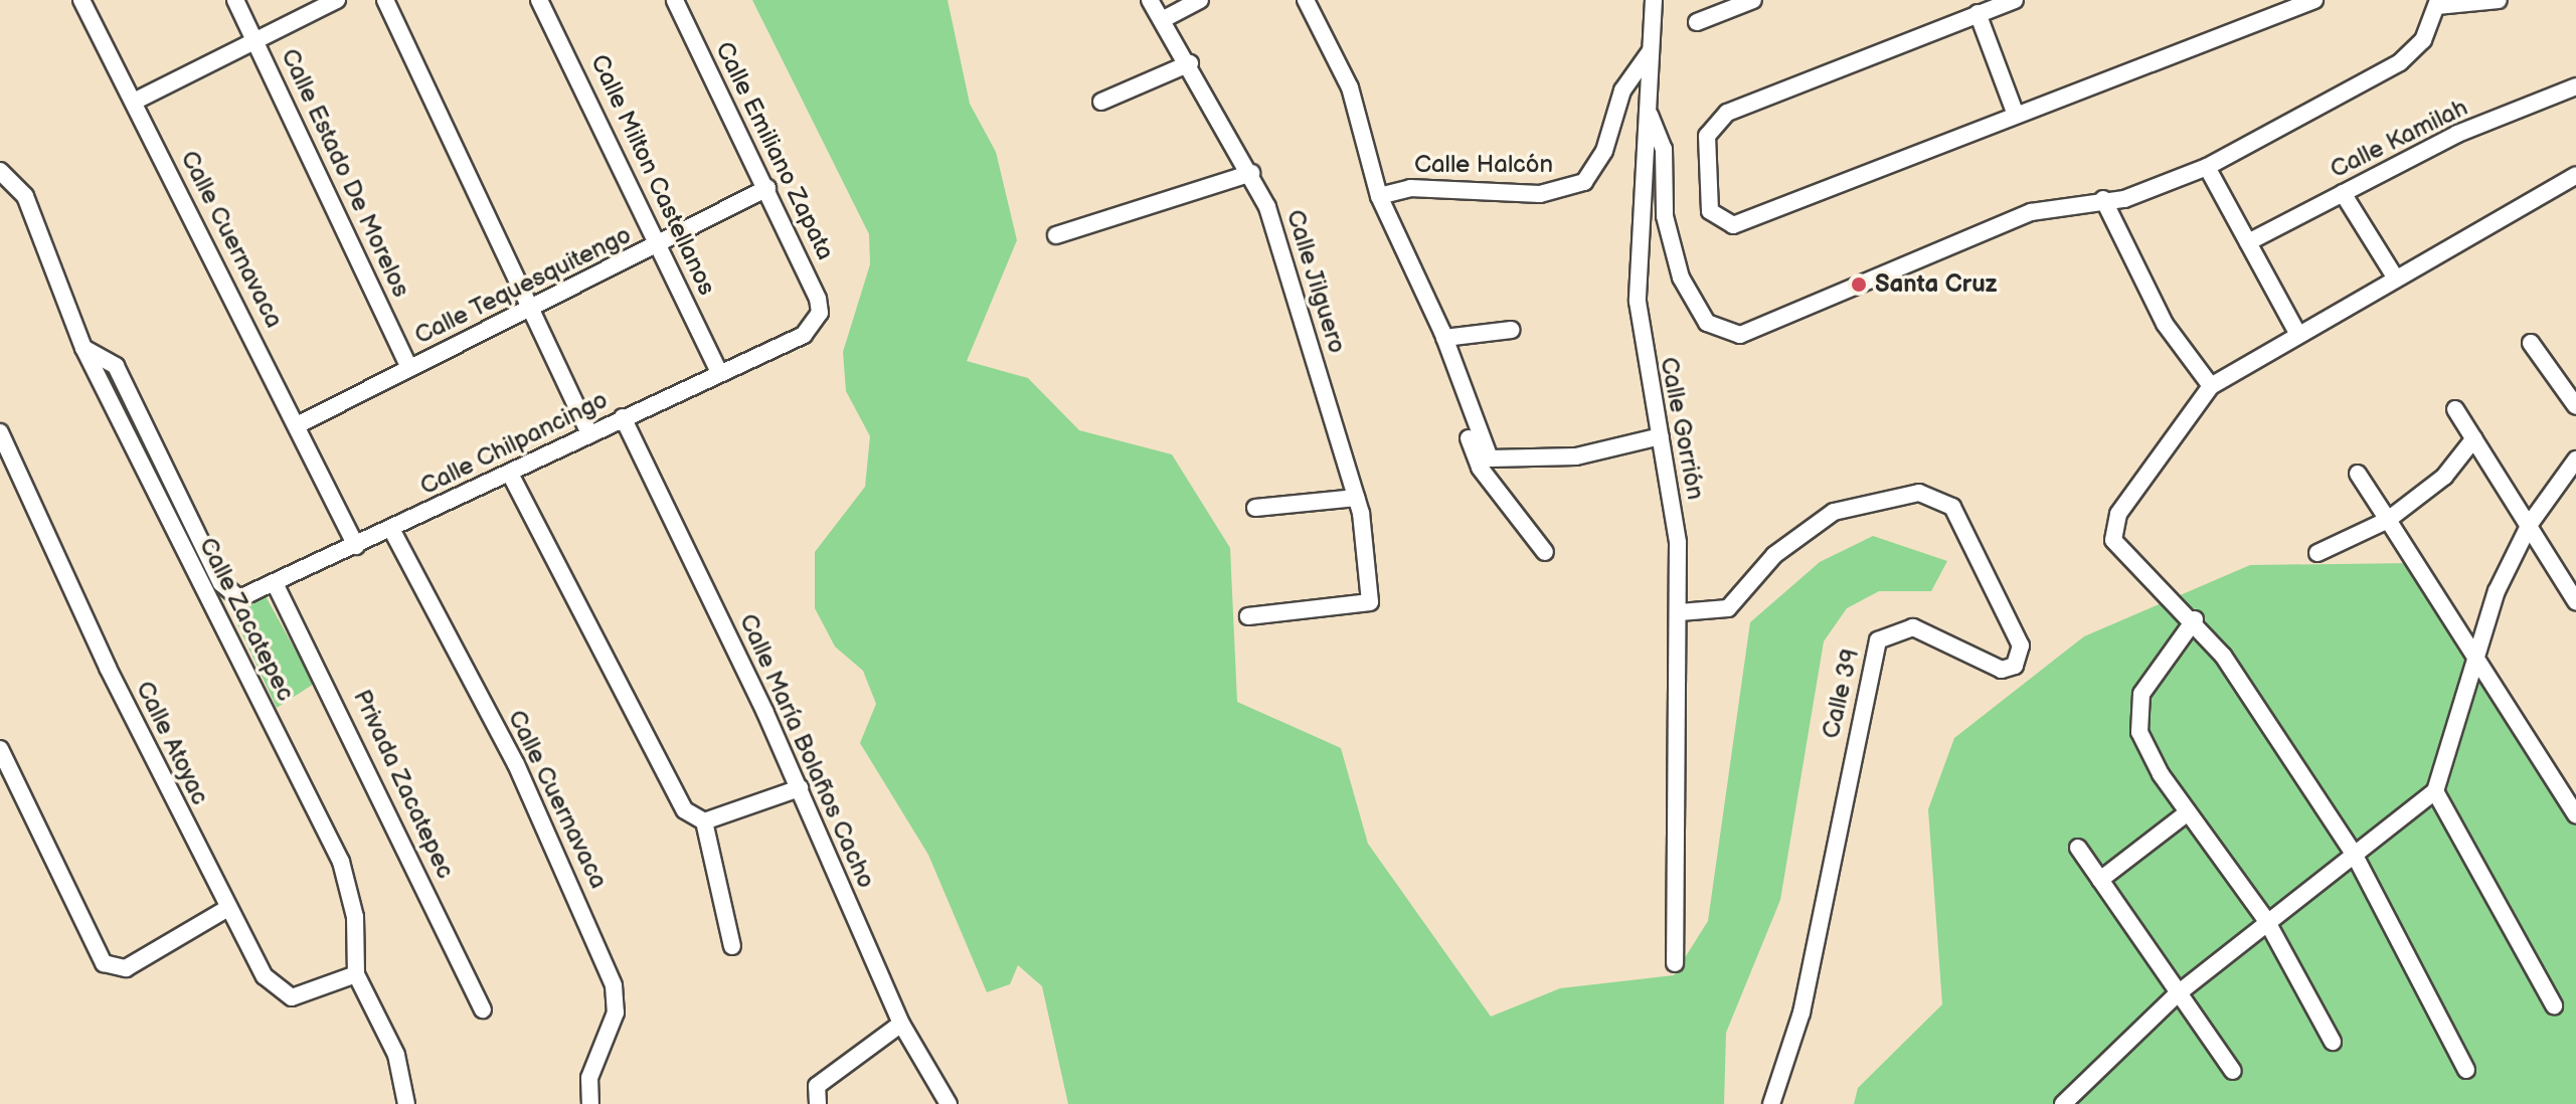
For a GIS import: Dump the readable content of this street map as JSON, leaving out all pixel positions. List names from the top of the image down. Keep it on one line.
{"streets":{"street":["Calle Kamilah","Calle Emiliano Zapata","Calle Halcón","Calle Estado De Morelos","Calle Milton Castellanos","Calle Cuernavaca","Calle Jilguero","Calle Tequesquitengo","Calle Gorrión","Calle Chilpancingo","Calle Zacatepec","Calle 39","Calle Atoyac","Calle María Bolaños Cacho","Privada Zacatepec"]},"crossings":[["Calle Emiliano Zapata","Calle Tequesquitengo"],["Calle Emiliano Zapata","Calle Chilpancingo"],["Calle Halcón","Calle Gorrión"],["Calle Estado De Morelos","Calle Tequesquitengo"],["Calle Milton Castellanos","Calle Tequesquitengo"],["Calle Milton Castellanos","Calle Chilpancingo"],["Calle Cuernavaca","Calle Tequesquitengo"],["Calle Cuernavaca","Calle Chilpancingo"],["Calle Gorrión","Calle 39"],["Calle Chilpancingo","Calle Zacatepec"],["Calle Chilpancingo","Calle María Bolaños Cacho"],["Calle Chilpancingo","Privada Zacatepec"],["Calle Zacatepec","Calle Atoyac"]],"places":["Santa Cruz"]}
